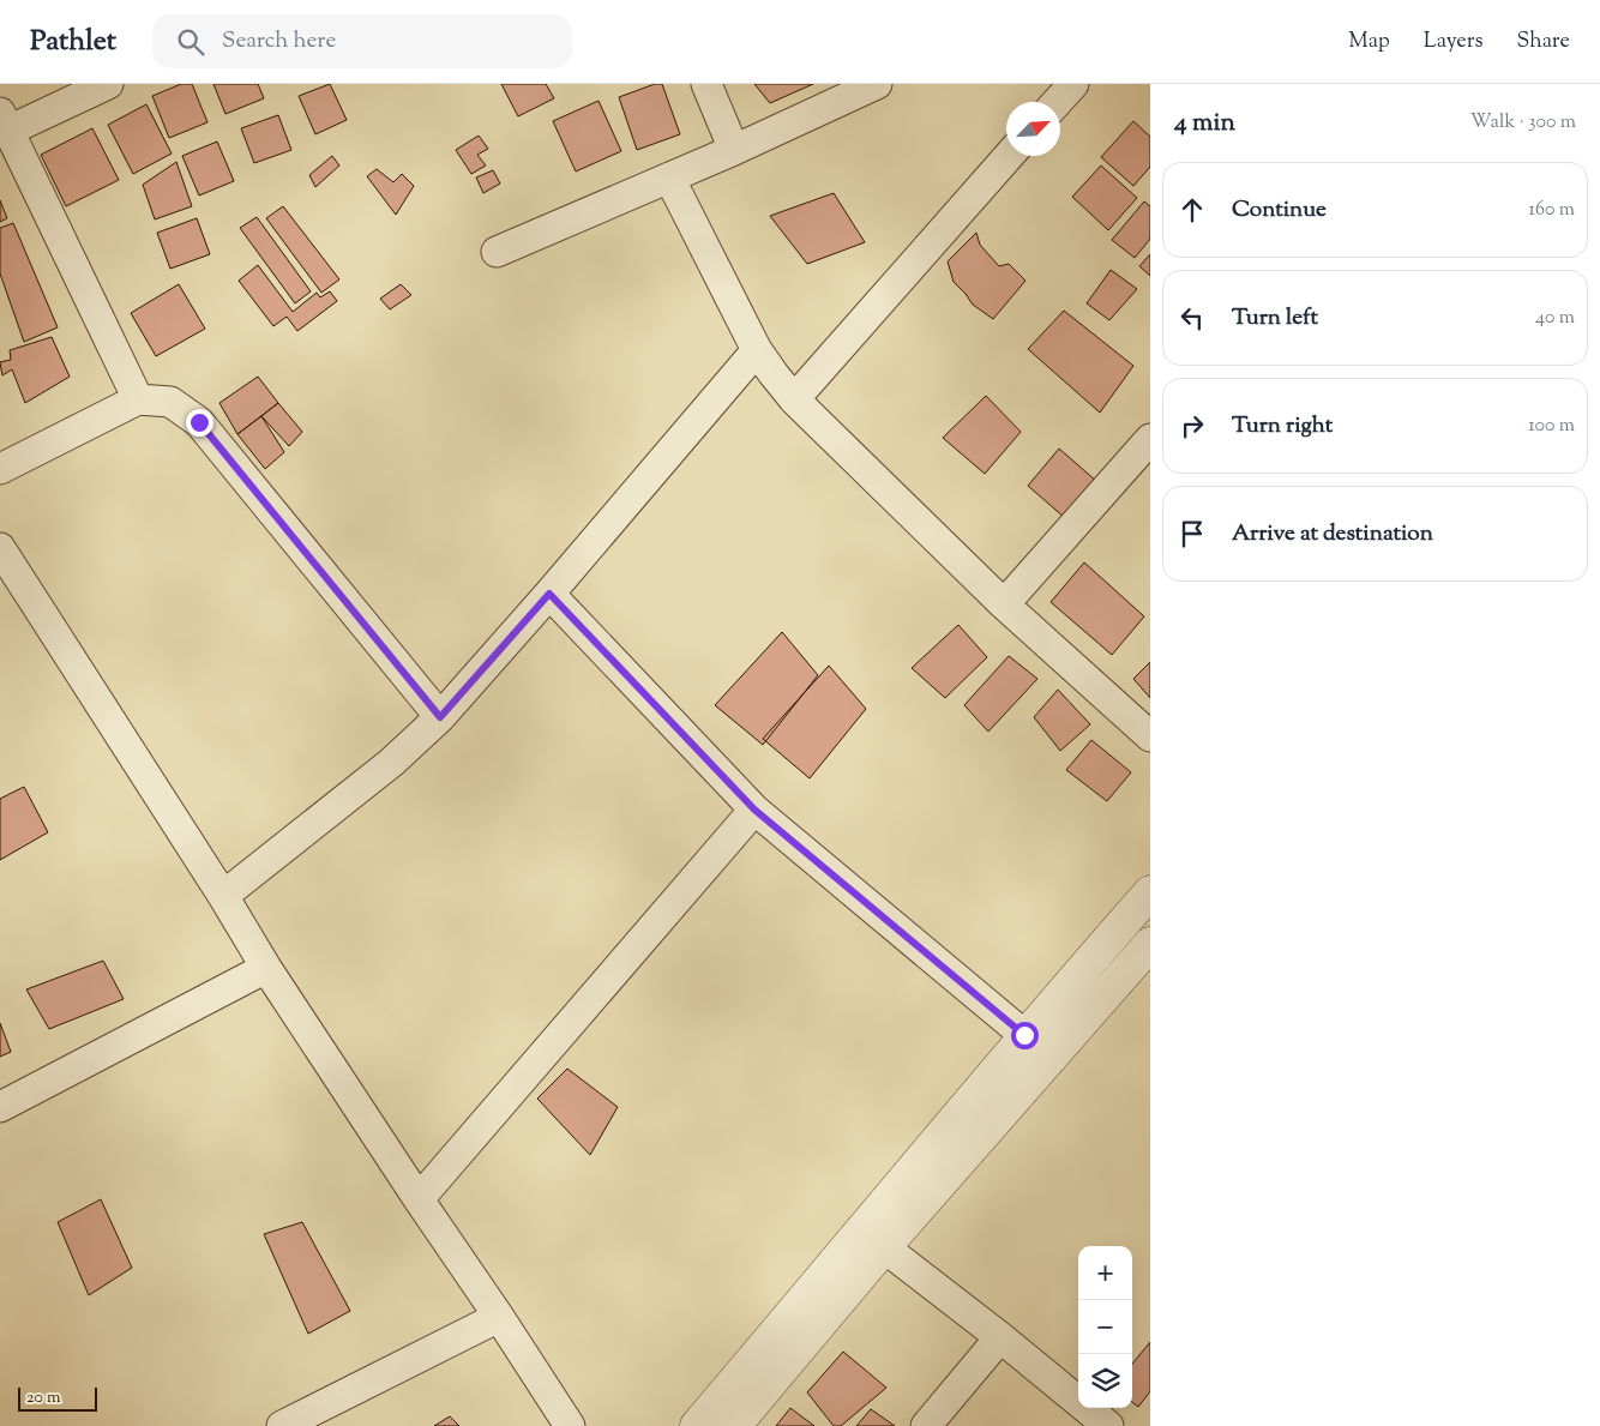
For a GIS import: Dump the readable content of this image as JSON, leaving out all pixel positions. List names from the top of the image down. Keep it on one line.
{"scale_bar":"20 m","north":"top right","page":{"header":"Pathlet","search":"Search here","nav":["Map","Layers","Share"],"heading":["4 min","Walk · 300 m"],"list":[["Continue","160 m"],["Turn left","40 m"],["Turn right","100 m"],"Arrive at destination"],"map_buttons":["+","−"],"scale":"20 m"}}
